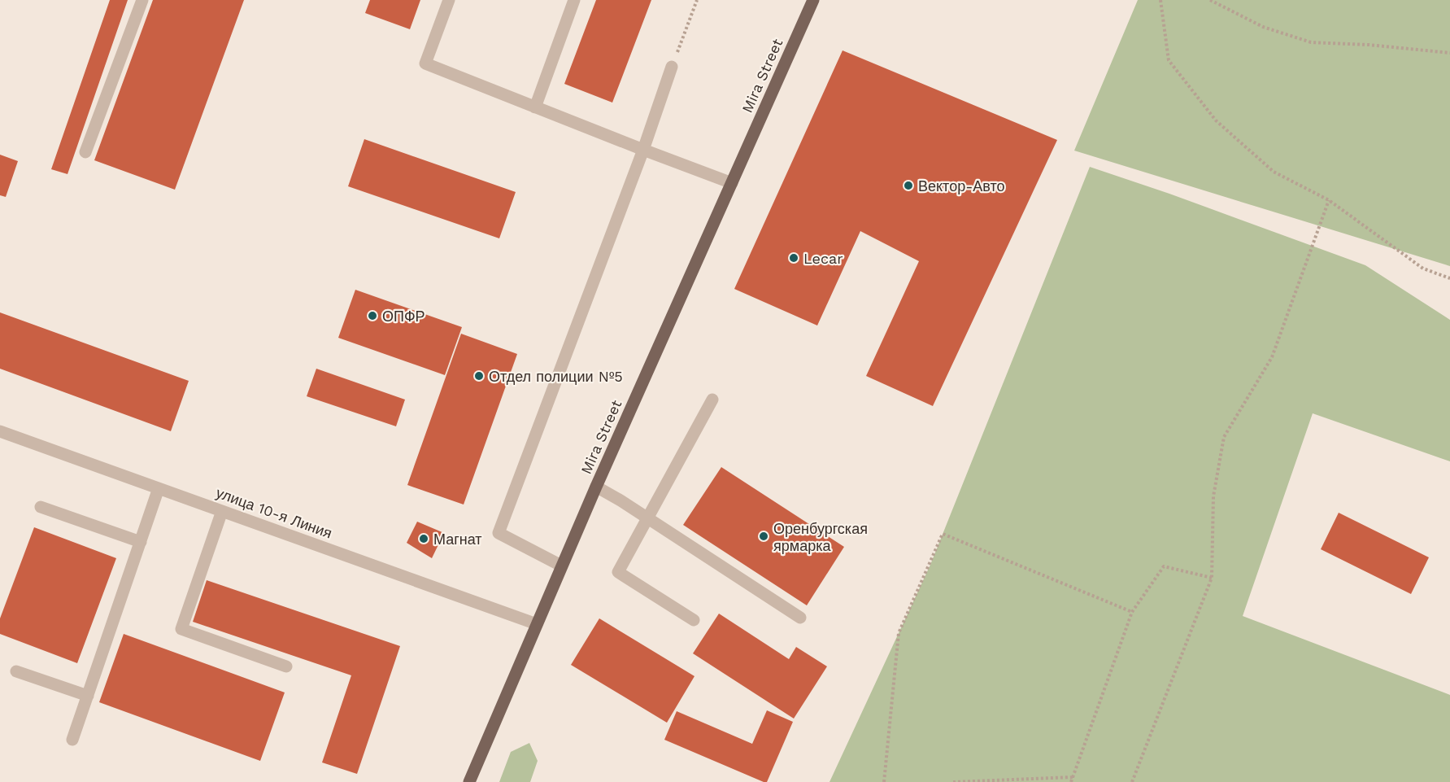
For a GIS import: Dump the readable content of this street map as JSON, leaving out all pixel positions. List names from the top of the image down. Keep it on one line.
{"streets":{"main road":["Mira Street"],"street":["улица 10-я Линия"]},"crossings":[["Mira Street","улица 10-я Линия"]],"places":["Вектор-Авто","Lecar","ОПФР","Отдел полиции №5","Оренбургская ярмарка","Магнат"]}
